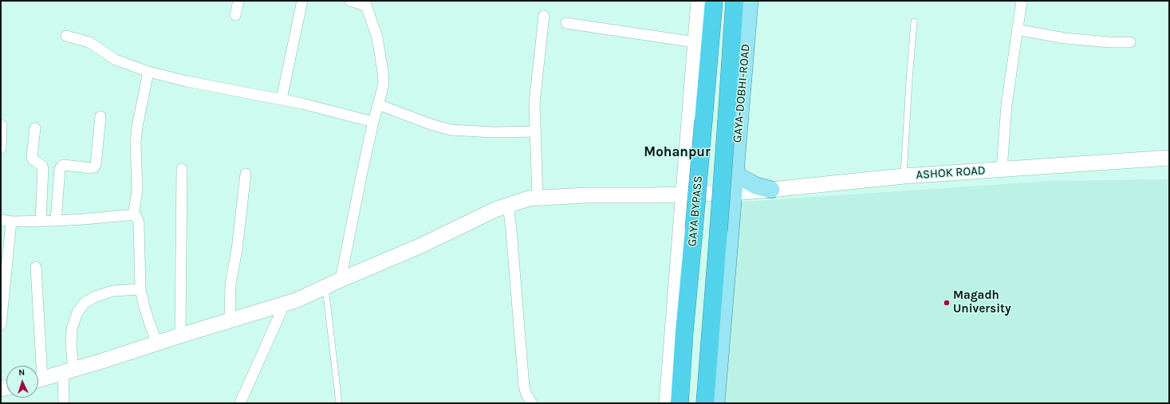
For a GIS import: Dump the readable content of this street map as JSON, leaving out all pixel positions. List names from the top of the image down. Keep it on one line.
{"streets":{"highway":["GAYA BYPASS"],"main road":["GAYA-DOBHI-ROAD"],"street":["ASHOK ROAD"]},"districts":["Mohanpur"],"places":["Magadh University"],"north":"top"}
